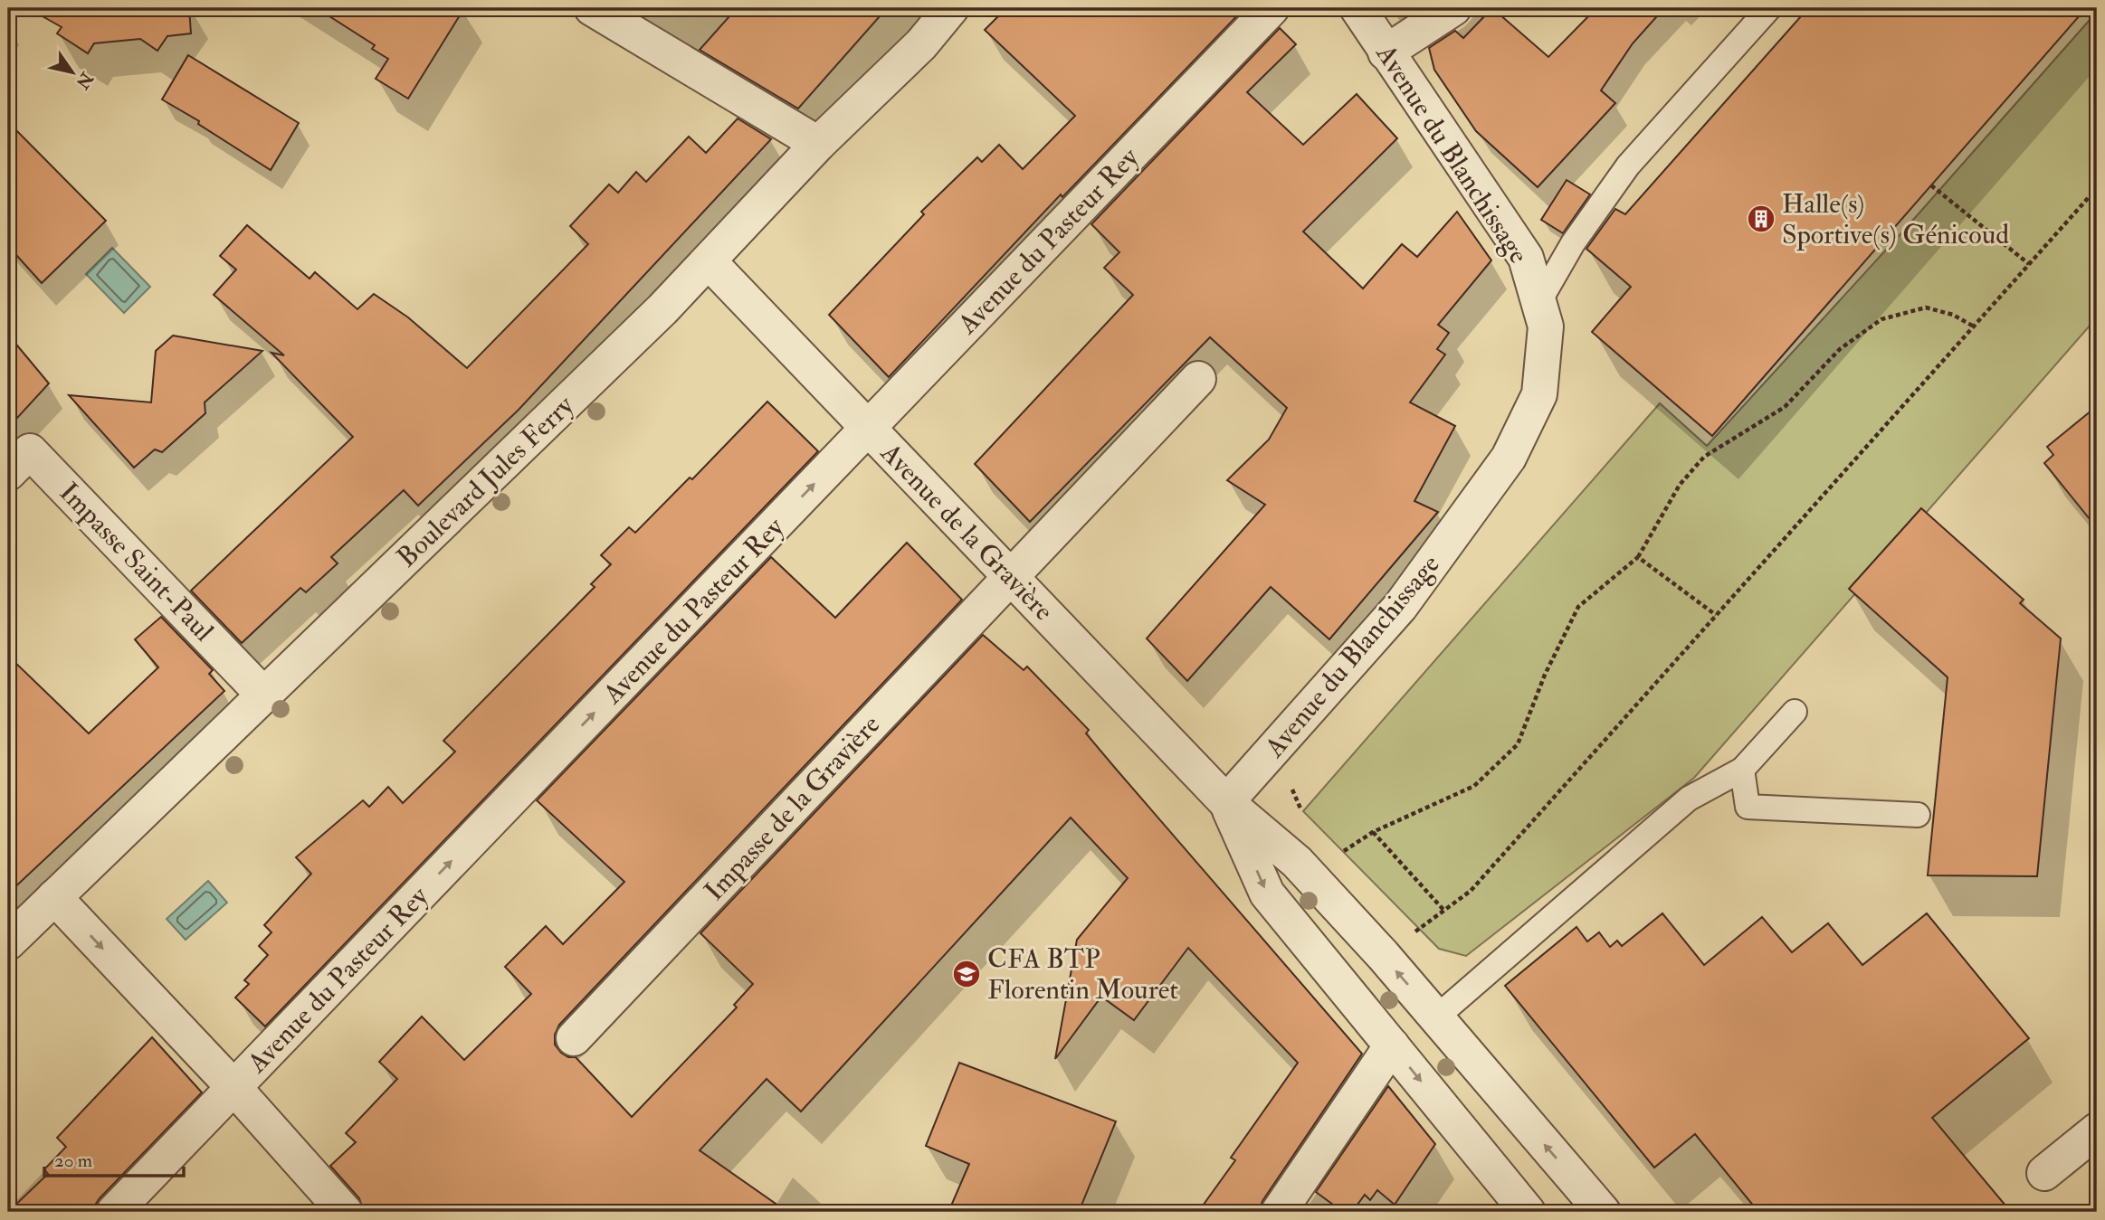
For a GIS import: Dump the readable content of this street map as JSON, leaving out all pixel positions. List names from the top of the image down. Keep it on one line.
{"streets":{"street":["Avenue du Blanchissage","Avenue du Pasteur Rey","Boulevard Jules Ferry","Avenue de la Gravière","Impasse Saint-Paul","Impasse de la Gravière"]},"crossings":[["Avenue du Blanchissage","Avenue de la Gravière"],["Avenue du Pasteur Rey","Avenue de la Gravière"],["Boulevard Jules Ferry","Avenue de la Gravière"],["Boulevard Jules Ferry","Impasse Saint-Paul"],["Avenue de la Gravière","Impasse de la Gravière"]],"one_way":["Avenue du Pasteur Rey"],"places":{"building":["Halle(s) Sportive(s) Génicoud"],"school or university":["CFA BTP Florentin Mouret"]},"scale_bar":"20 m","north":"bottom right"}
